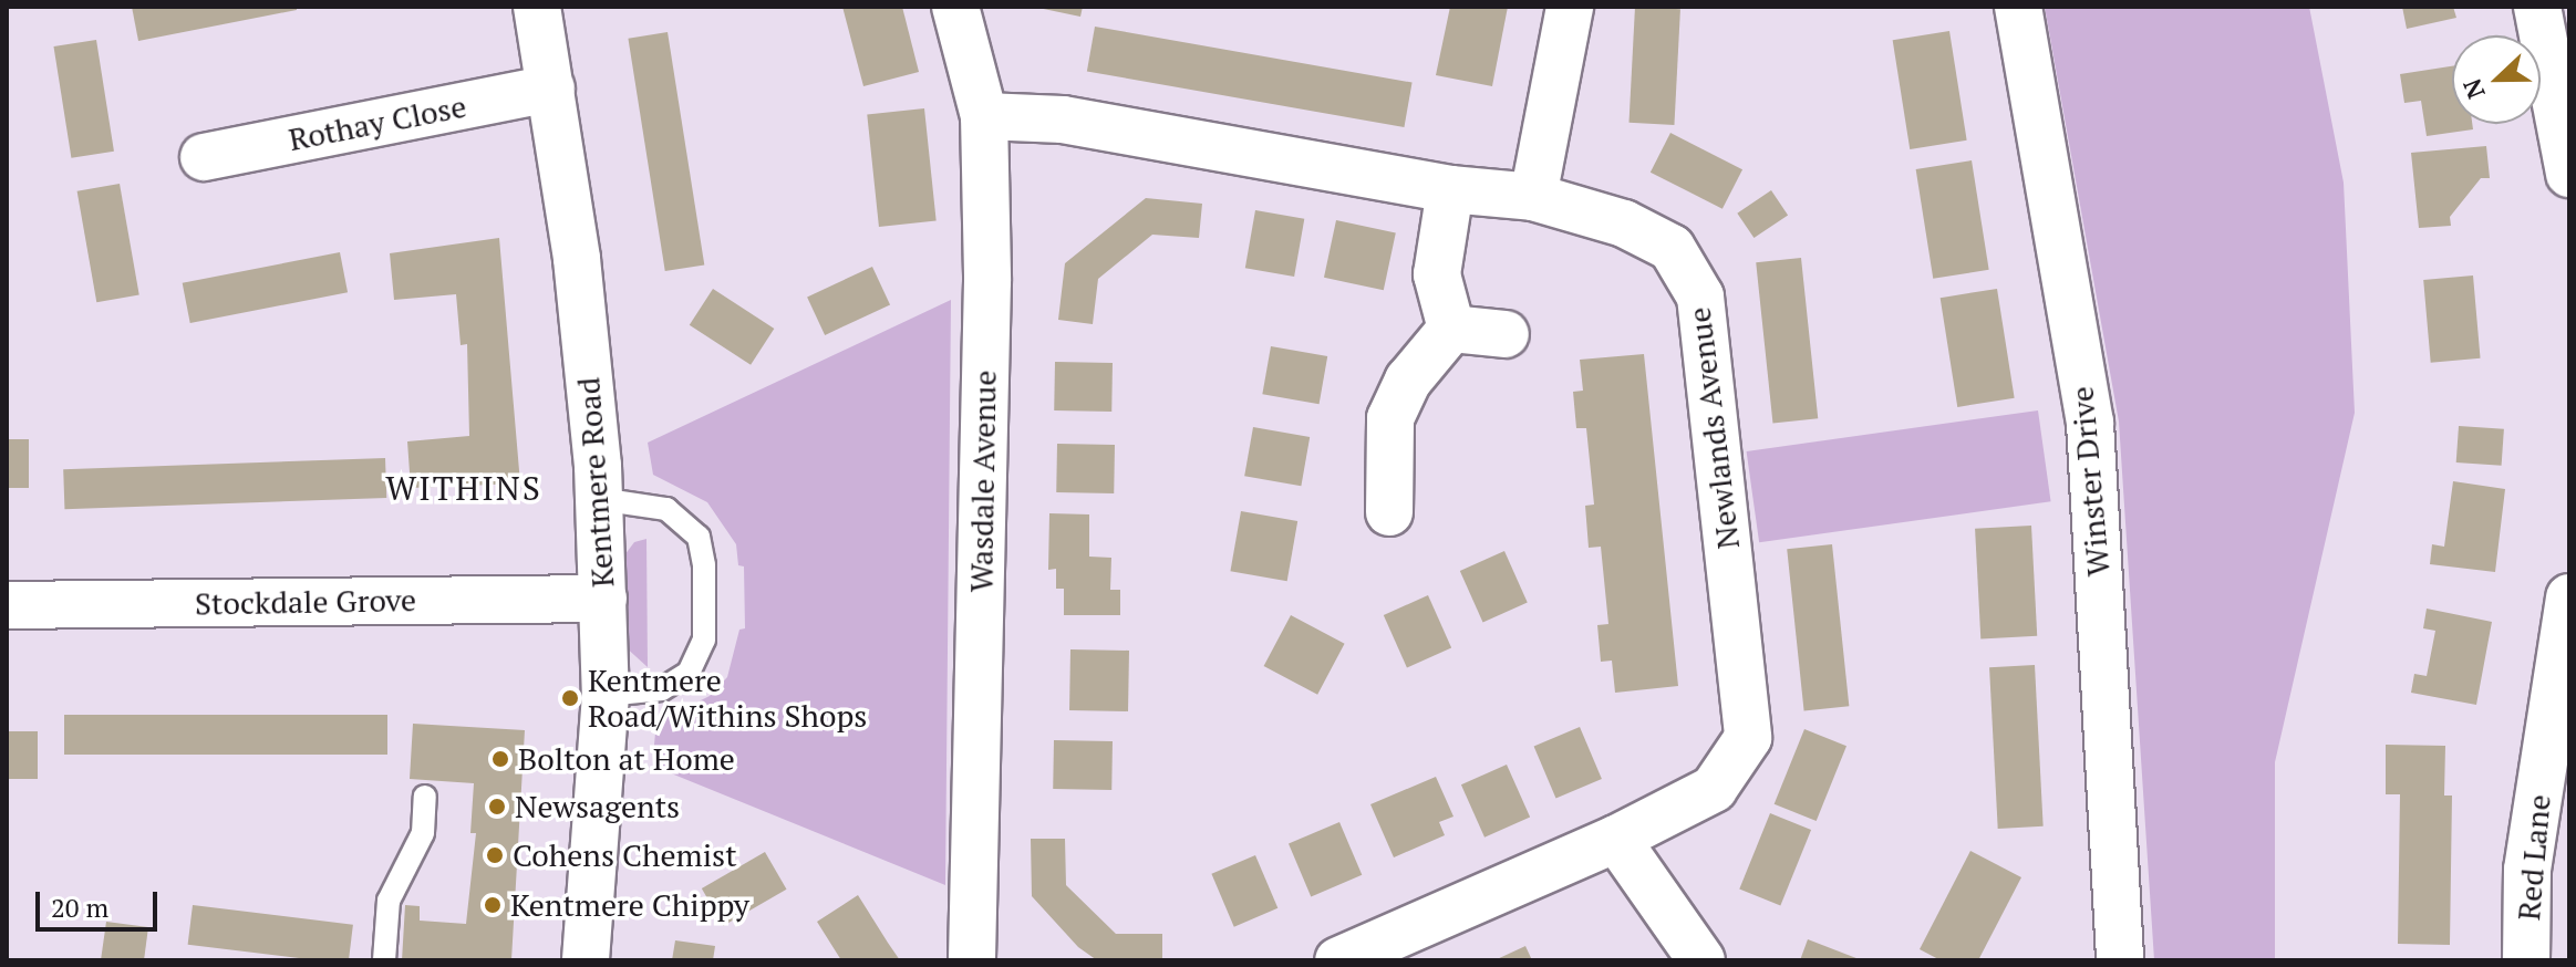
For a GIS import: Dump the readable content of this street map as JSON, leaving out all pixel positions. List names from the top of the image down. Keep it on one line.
{"streets":{"street":["Rothay Close","Newlands Avenue","Wasdale Avenue","Winster Drive","Kentmere Road","Stockdale Grove","Red Lane"]},"crossings":[["Rothay Close","Kentmere Road"],["Newlands Avenue","Wasdale Avenue"],["Kentmere Road","Stockdale Grove"]],"districts":["WITHINS"],"places":["Kentmere Road/Withins Shops","Bolton at Home","Newsagents","Cohens Chemist","Kentmere Chippy"],"scale_bar":"20 m","north":"left"}
